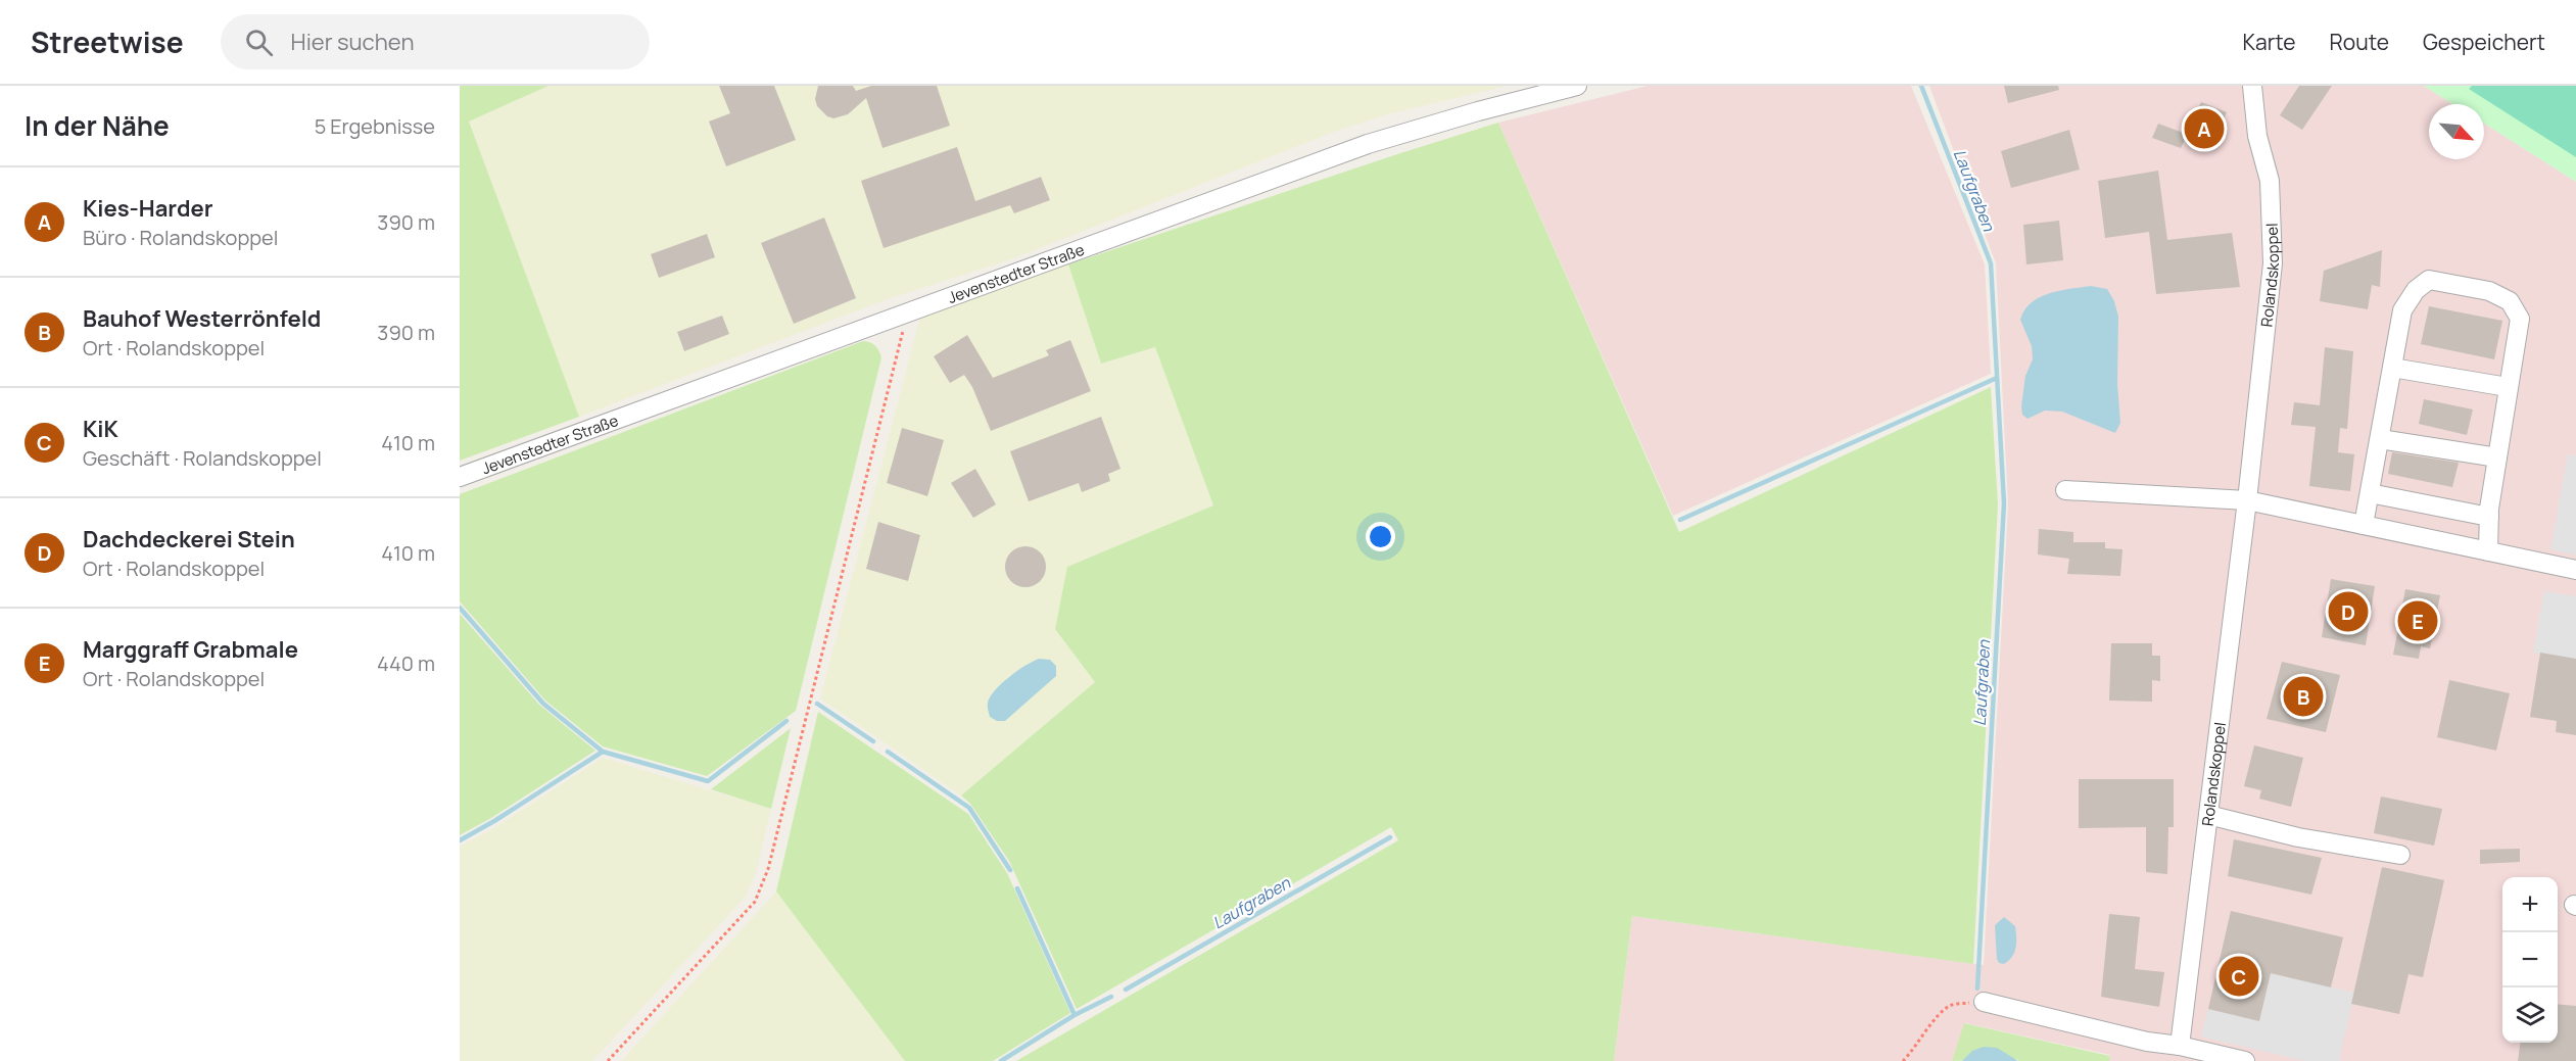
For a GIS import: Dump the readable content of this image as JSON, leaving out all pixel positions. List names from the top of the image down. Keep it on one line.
{"streets":{"street":["Jevenstedter Straße","Rolandskoppel"]},"water":["Laufgraben"],"north":"bottom right","page":{"header":"Streetwise","search":"Hier suchen","nav":["Karte","Route","Gespeichert"],"heading":["In der Nähe","5 Ergebnisse"],"pins":["A","D","E","B","C"],"list":[{"mark":"A","name":"Kies-Harder","note":"Büro · Rolandskoppel","value":"390 m"},{"mark":"B","name":"Bauhof Westerrönfeld","note":"Ort · Rolandskoppel","value":"390 m"},{"mark":"C","name":"KiK","note":"Geschäft · Rolandskoppel","value":"410 m"},{"mark":"D","name":"Dachdeckerei Stein","note":"Ort · Rolandskoppel","value":"410 m"},{"mark":"E","name":"Marggraff Grabmale","note":"Ort · Rolandskoppel","value":"440 m"}],"map_buttons":["+","−"]}}
